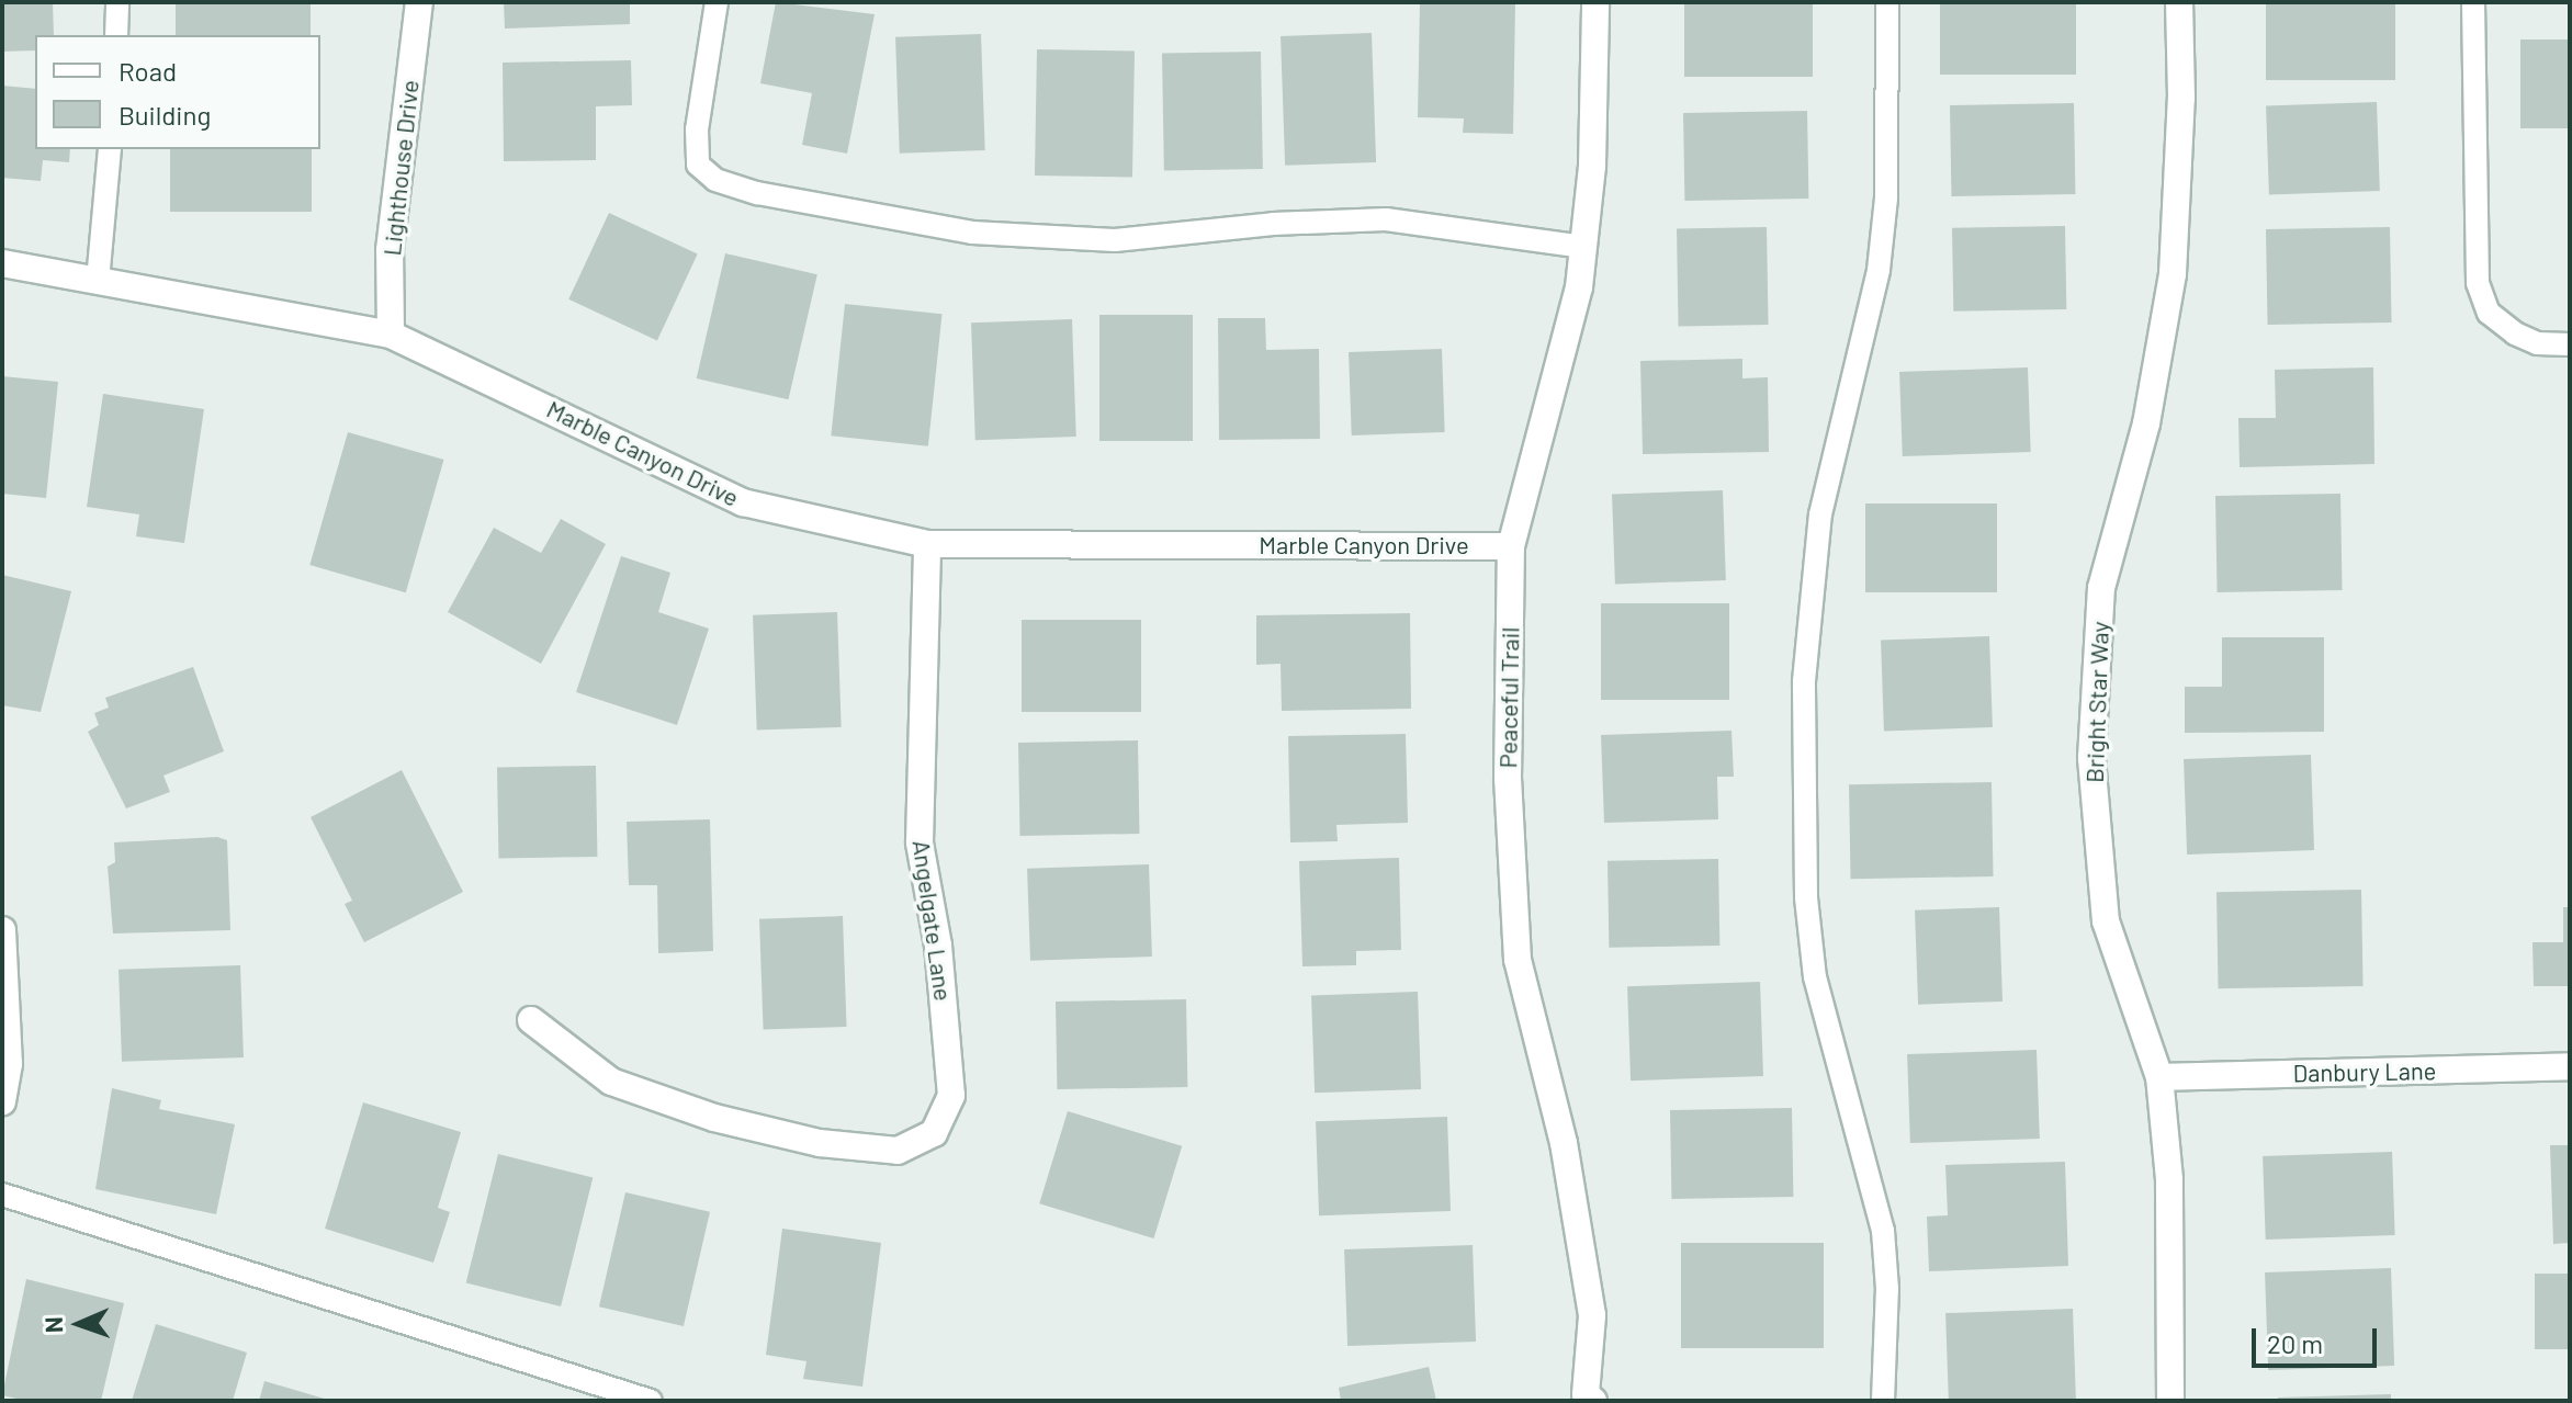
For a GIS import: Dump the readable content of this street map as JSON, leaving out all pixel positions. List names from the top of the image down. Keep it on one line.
{"streets":{"street":["Lighthouse Drive","Marble Canyon Drive","Peaceful Trail","Bright Star Way","Angelgate Lane","Danbury Lane"]},"crossings":[["Lighthouse Drive","Marble Canyon Drive"],["Marble Canyon Drive","Peaceful Trail"],["Marble Canyon Drive","Angelgate Lane"],["Bright Star Way","Danbury Lane"]],"legend":["Road","Building"],"scale_bar":"20 m","north":"left"}
